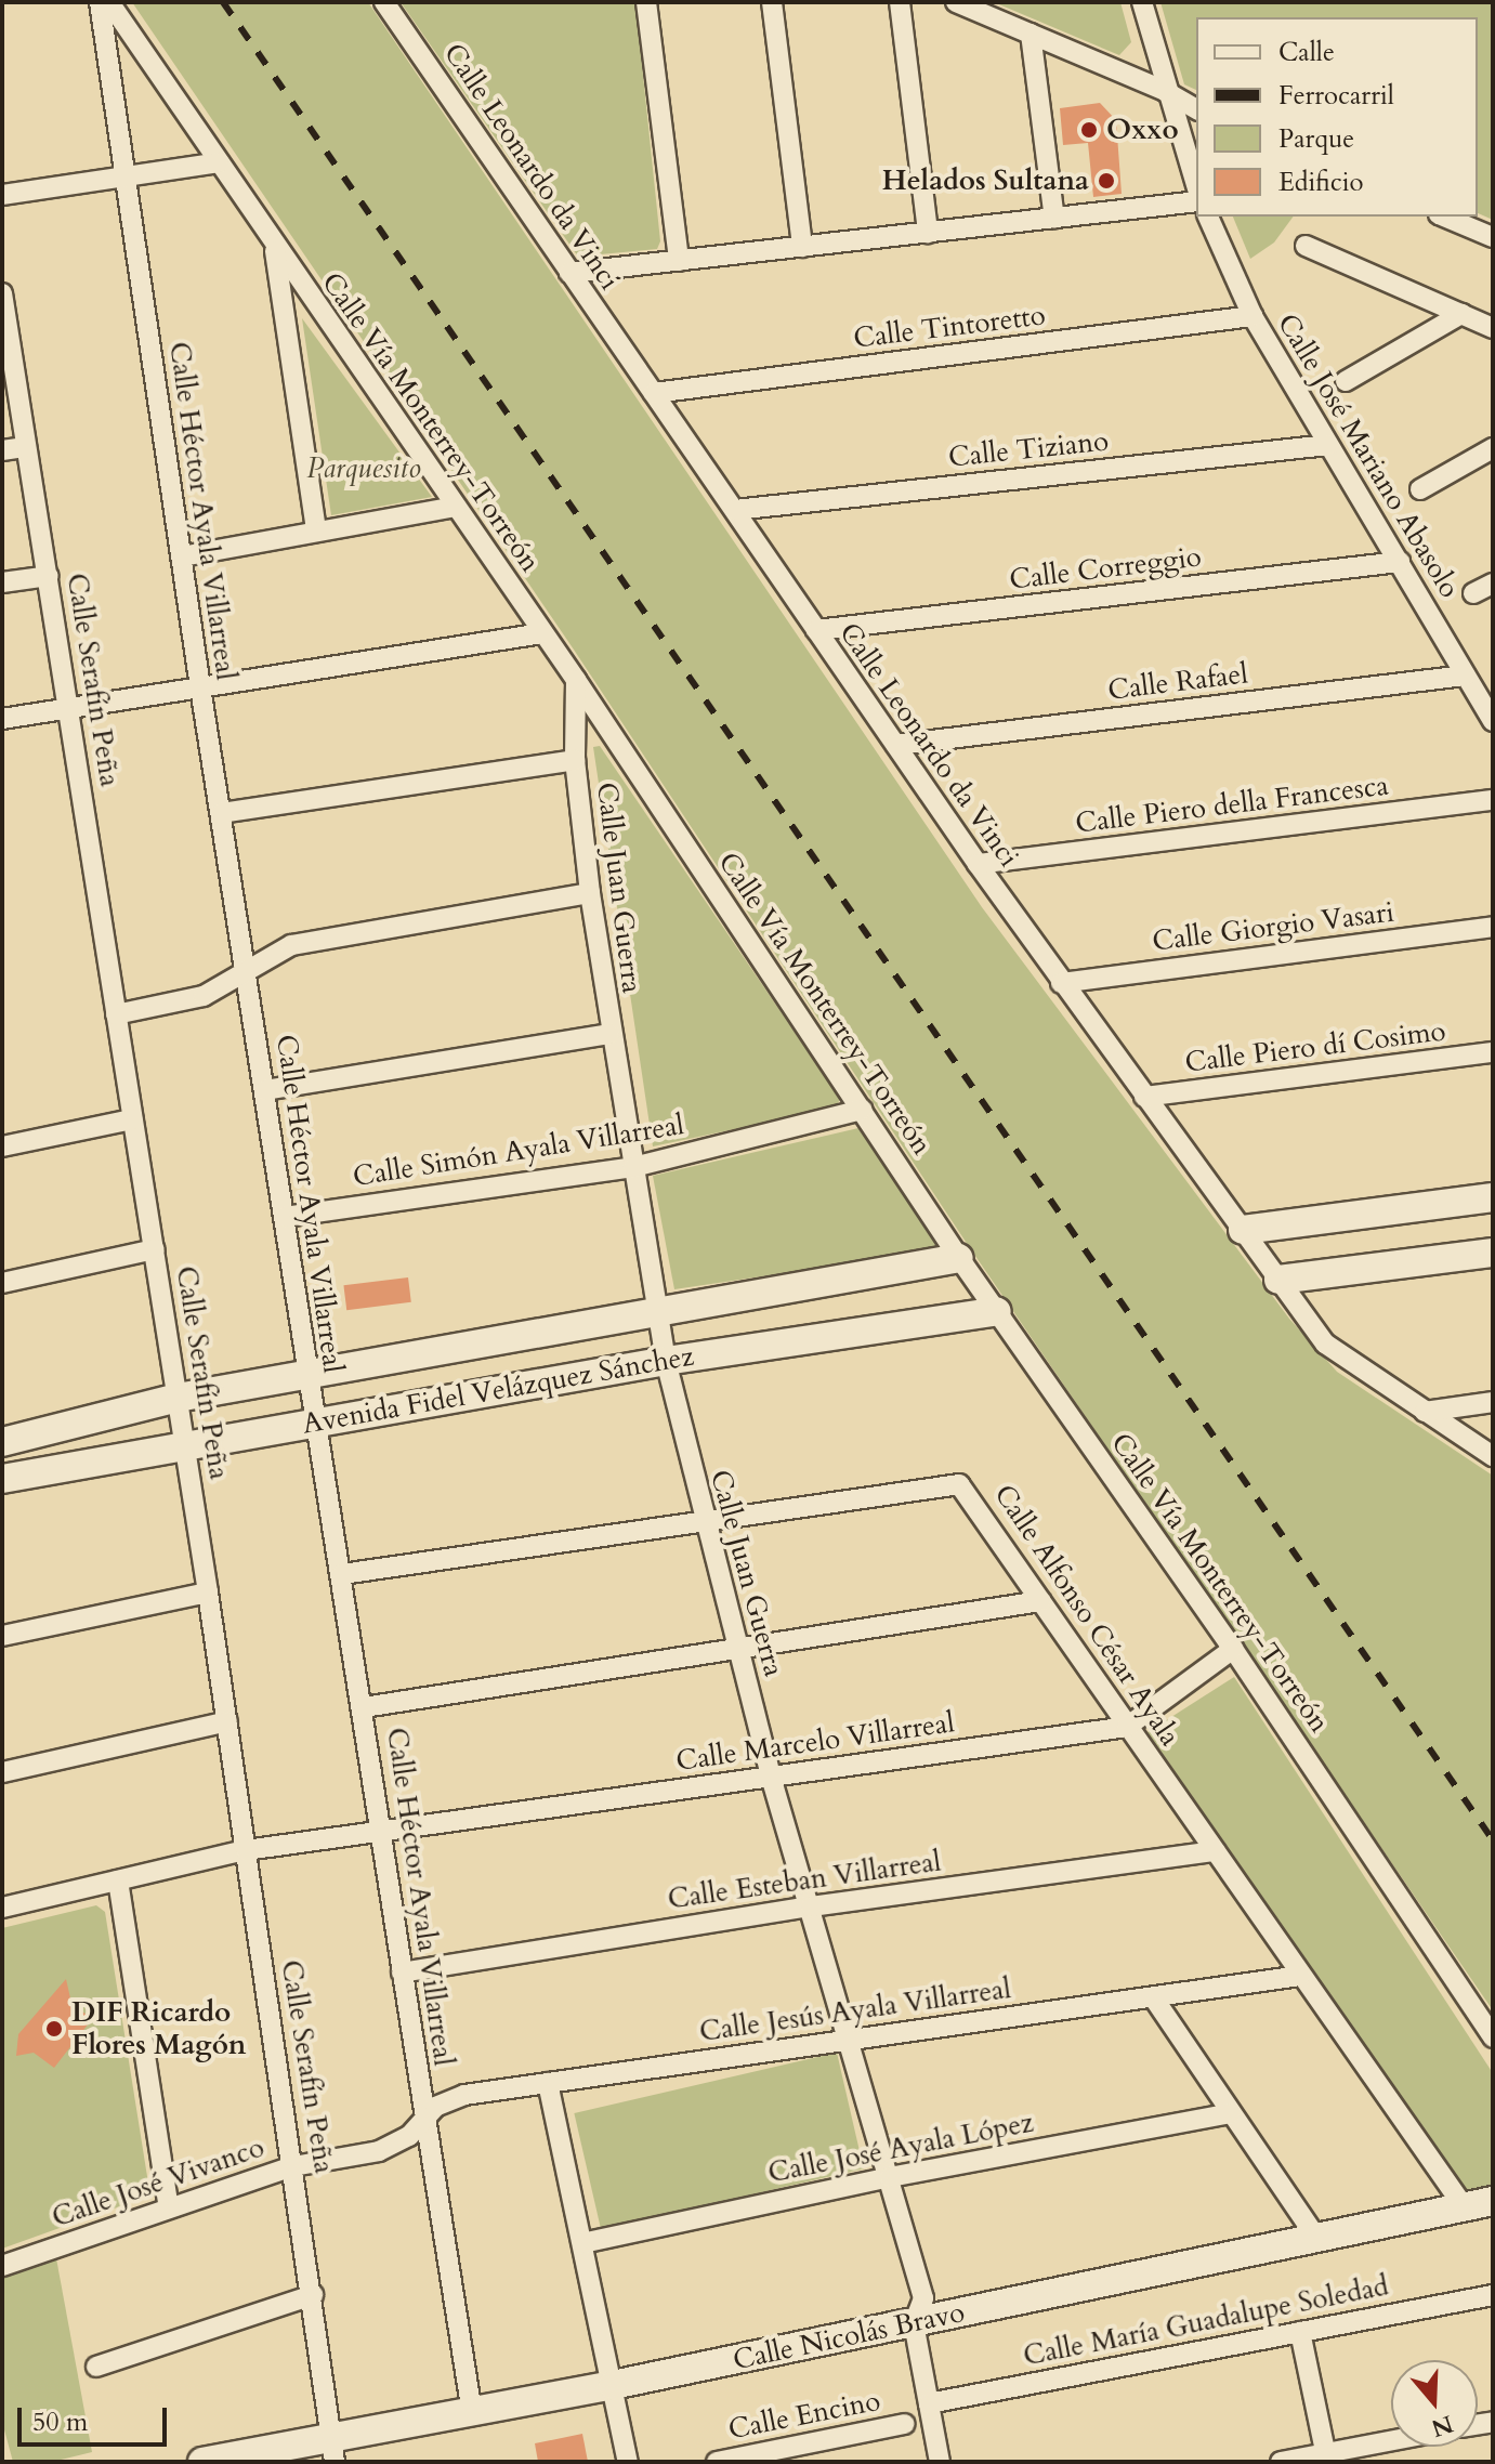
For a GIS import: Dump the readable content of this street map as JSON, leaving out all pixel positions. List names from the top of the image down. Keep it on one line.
{"streets":{"street":["Calle Leonardo da Vinci","Calle Tintoretto","Calle Vía Monterrey-Torreón","Calle Tiziano","Calle José Mariano Abasolo","Calle Héctor Ayala Villarreal","Calle Correggio","Calle Serafín Peña","Calle Rafael","Calle Piero della Francesca","Calle Juan Guerra","Calle Giorgio Vasari","Calle Piero dí Cosimo","Calle Simón Ayala Villarreal","Avenida Fidel Velázquez Sánchez","Calle Alfonso César Ayala","Calle Marcelo Villarreal","Calle Esteban Villarreal","Calle Jesús Ayala Villarreal","Calle José Ayala López","Calle José Vivanco","Calle María Guadalupe Soledad","Calle Nicolás Bravo","Calle Encino"]},"crossings":[["Calle Leonardo da Vinci","Calle Tintoretto"],["Calle Leonardo da Vinci","Calle Tiziano"],["Calle Leonardo da Vinci","Calle Correggio"],["Calle Leonardo da Vinci","Calle Rafael"],["Calle Leonardo da Vinci","Calle Piero della Francesca"],["Calle Leonardo da Vinci","Calle Giorgio Vasari"],["Calle Leonardo da Vinci","Calle Piero dí Cosimo"],["Calle Tintoretto","Calle José Mariano Abasolo"],["Calle Vía Monterrey-Torreón","Calle Juan Guerra"],["Calle Vía Monterrey-Torreón","Calle Simón Ayala Villarreal"],["Calle Vía Monterrey-Torreón","Avenida Fidel Velázquez Sánchez"],["Calle Vía Monterrey-Torreón","Calle Marcelo Villarreal"],["Calle Tiziano","Calle José Mariano Abasolo"],["Calle José Mariano Abasolo","Calle Correggio"],["Calle José Mariano Abasolo","Calle Rafael"],["Calle Héctor Ayala Villarreal","Calle Simón Ayala Villarreal"],["Calle Héctor Ayala Villarreal","Avenida Fidel Velázquez Sánchez"],["Calle Héctor Ayala Villarreal","Calle Alfonso César Ayala"],["Calle Héctor Ayala Villarreal","Calle Marcelo Villarreal"],["Calle Héctor Ayala Villarreal","Calle Esteban Villarreal"],["Calle Héctor Ayala Villarreal","Calle Jesús Ayala Villarreal"],["Calle Héctor Ayala Villarreal","Calle José Vivanco"],["Calle Héctor Ayala Villarreal","Calle Nicolás Bravo"],["Calle Serafín Peña","Avenida Fidel Velázquez Sánchez"],["Calle Serafín Peña","Calle Marcelo Villarreal"],["Calle Serafín Peña","Calle José Vivanco"],["Calle Serafín Peña","Calle Nicolás Bravo"],["Calle Juan Guerra","Calle Simón Ayala Villarreal"],["Calle Juan Guerra","Avenida Fidel Velázquez Sánchez"],["Calle Juan Guerra","Calle Alfonso César Ayala"],["Calle Juan Guerra","Calle Marcelo Villarreal"],["Calle Juan Guerra","Calle Esteban Villarreal"],["Calle Juan Guerra","Calle Jesús Ayala Villarreal"],["Calle Juan Guerra","Calle José Ayala López"],["Calle Juan Guerra","Calle María Guadalupe Soledad"],["Calle Juan Guerra","Calle Nicolás Bravo"],["Calle Alfonso César Ayala","Calle Marcelo Villarreal"],["Calle Alfonso César Ayala","Calle Esteban Villarreal"],["Calle Alfonso César Ayala","Calle Jesús Ayala Villarreal"],["Calle Alfonso César Ayala","Calle Nicolás Bravo"],["Calle Jesús Ayala Villarreal","Calle José Vivanco"]],"parks":["Parquesito"],"places":["Oxxo","Helados Sultana","DIF Ricardo Flores Magón"],"legend":["Calle","Ferrocarril","Parque","Edificio"],"scale_bar":"50 m","north":"bottom"}
